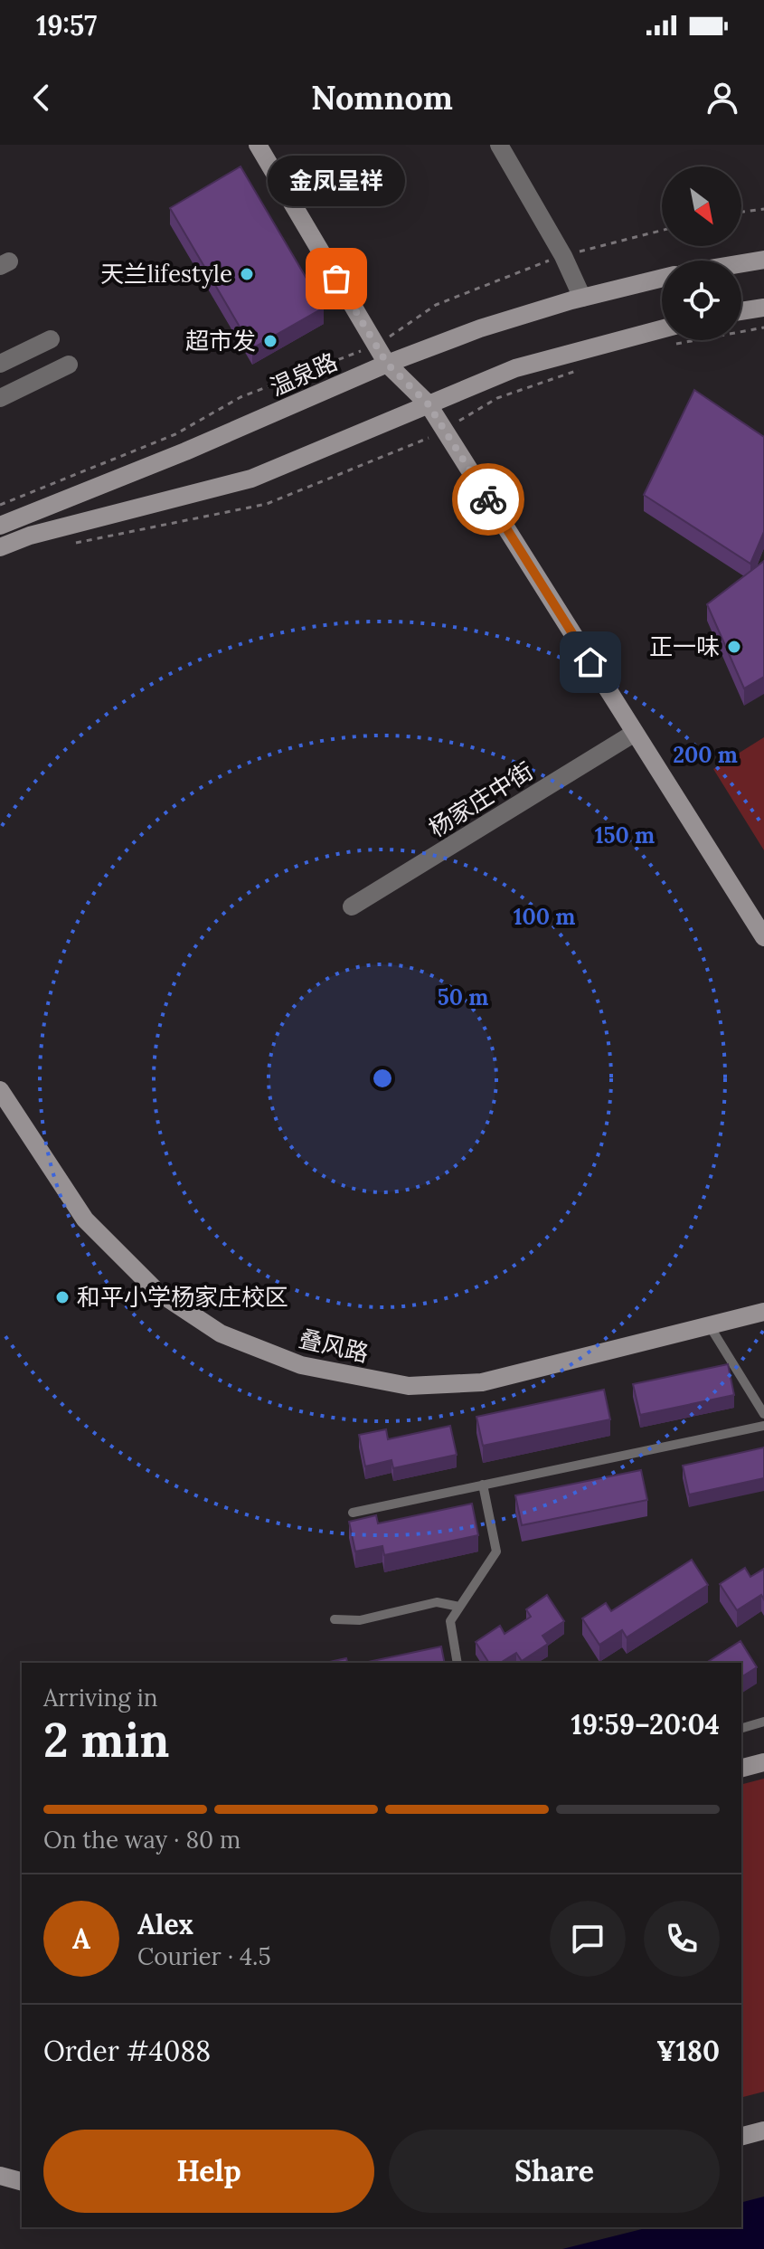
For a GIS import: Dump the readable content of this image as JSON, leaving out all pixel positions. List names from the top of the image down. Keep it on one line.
{"streets":{"street":["温泉路","杨家庄中街","叠风路"]},"places":["天兰lifestyle","金凤呈祥","超市发","正一味","和平小学杨家庄校区"],"north":"bottom right","page":{"status":"19:57","header":"Nomnom","bubble":"金凤呈祥","heading":["2 min","Arriving in","19:59–20:04"],"panel":["Alex","Courier · 4.5","Order #4088","¥180"],"bar":"On the way · 80 m","round":"A","buttons":["Help","Share"]},"rings":["200 m","150 m","100 m","50 m"]}
